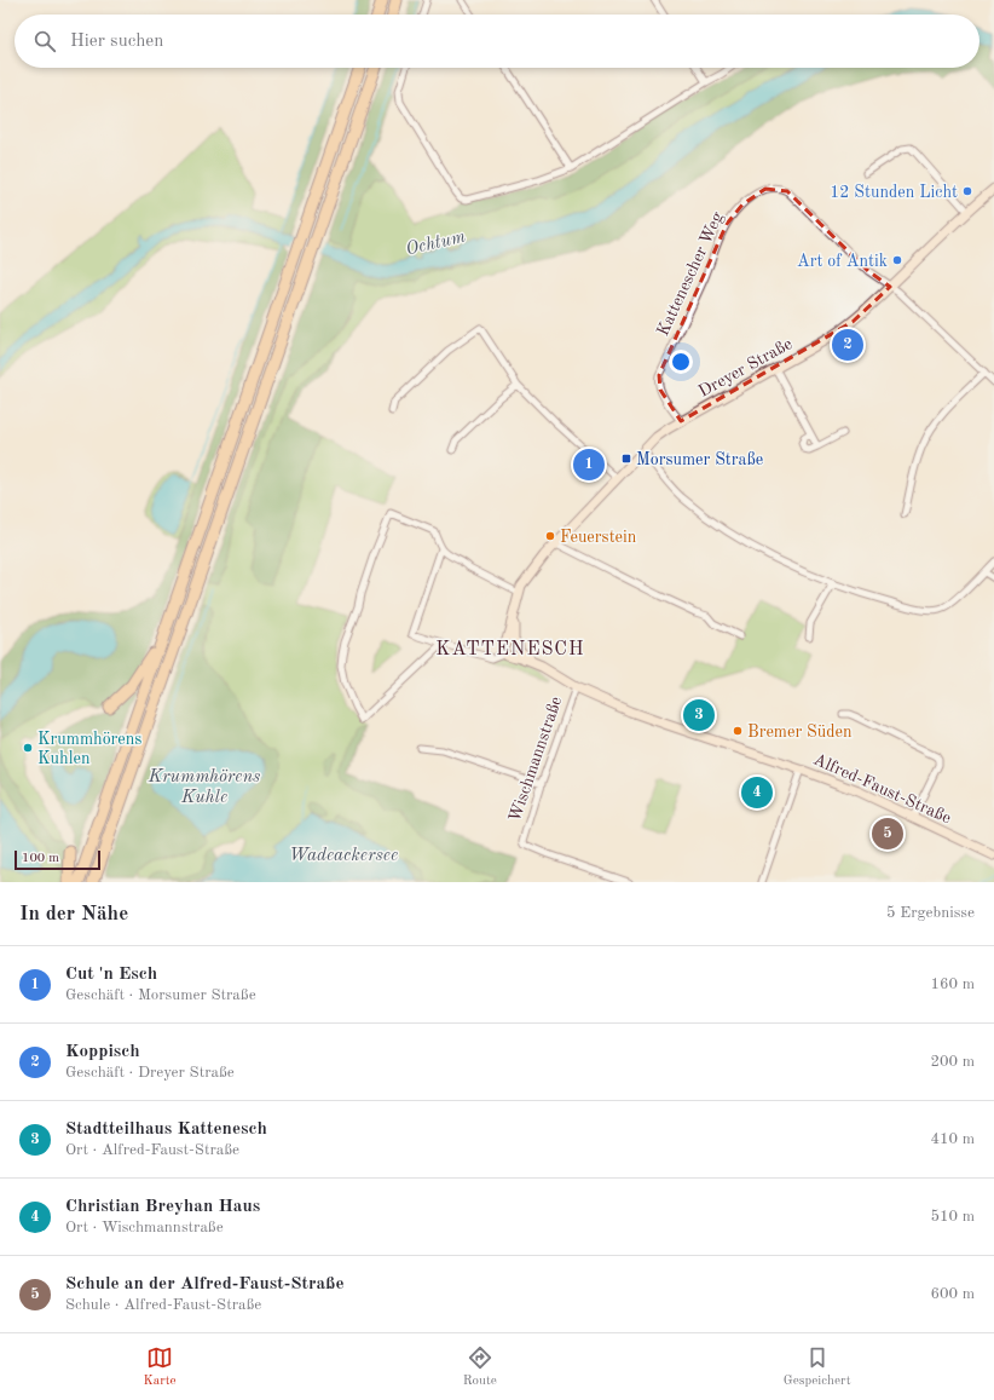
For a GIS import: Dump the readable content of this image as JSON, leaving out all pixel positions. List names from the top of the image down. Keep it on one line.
{"streets":{"street":["Kattenescher Weg","Dreyer Straße","Wischmannstraße","Alfred-Faust-Straße"]},"crossings":[["Kattenescher Weg","Dreyer Straße"],["Dreyer Straße","Alfred-Faust-Straße"],["Wischmannstraße","Alfred-Faust-Straße"]],"districts":["KATTENESCH"],"water":["Ochtum","Krummhörens Kuhle","Wadeackersee"],"places":{"other":["12 Stunden Licht","Art of Antik","Feuerstein","Bremer Süden","Krummhörens Kuhlen"],"transit":["Morsumer Straße"]},"scale_bar":"100 m","page":{"search":"Hier suchen","pins":["2","1","3","4","5"],"scale":"100 m","heading":["In der Nähe","5 Ergebnisse"],"list":[{"mark":"1","name":"Cut 'n Esch","note":"Geschäft · Morsumer Straße","value":"160 m"},{"mark":"2","name":"Koppisch","note":"Geschäft · Dreyer Straße","value":"200 m"},{"mark":"3","name":"Stadtteilhaus Kattenesch","note":"Ort · Alfred-Faust-Straße","value":"410 m"},{"mark":"4","name":"Christian Breyhan Haus","note":"Ort · Wischmannstraße","value":"510 m"},{"mark":"5","name":"Schule an der Alfred-Faust-Straße","note":"Schule · Alfred-Faust-Straße","value":"600 m"}],"nav":["Karte","Route","Gespeichert"]}}
